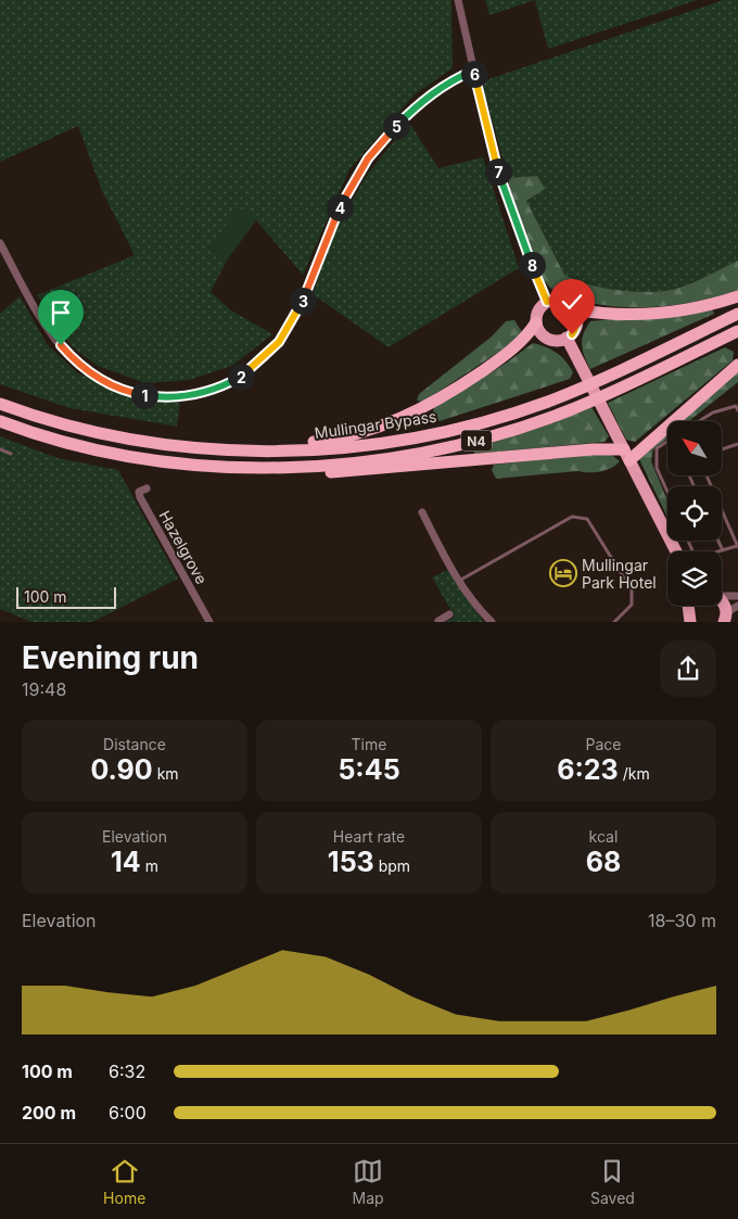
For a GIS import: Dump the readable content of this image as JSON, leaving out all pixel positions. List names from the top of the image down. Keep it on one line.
{"streets":{"highway":["Mullingar Bypass","N4"],"street":["Hazelgrove"]},"crossings":[["Mullingar Bypass","N4"]],"places":{"hotel":["Mullingar Park Hotel"]},"scale_bar":"100 m","north":"top left","page":{"pins":["6","5","7","4","8","3","2","1"],"scale":"100 m","heading":["Evening run","19:48"],"stats":[["Distance","0.90 km"],["Time","5:45"],["Pace","6:23 /km"],["Elevation","14 m"],["Heart rate","153 bpm"],["kcal","68"]],"chart":["Elevation","18–30 m"],"list":[{"name":"100 m","note":"6:32"},{"name":"200 m","note":"6:00"}],"tabs":["Home","Map","Saved"]}}
